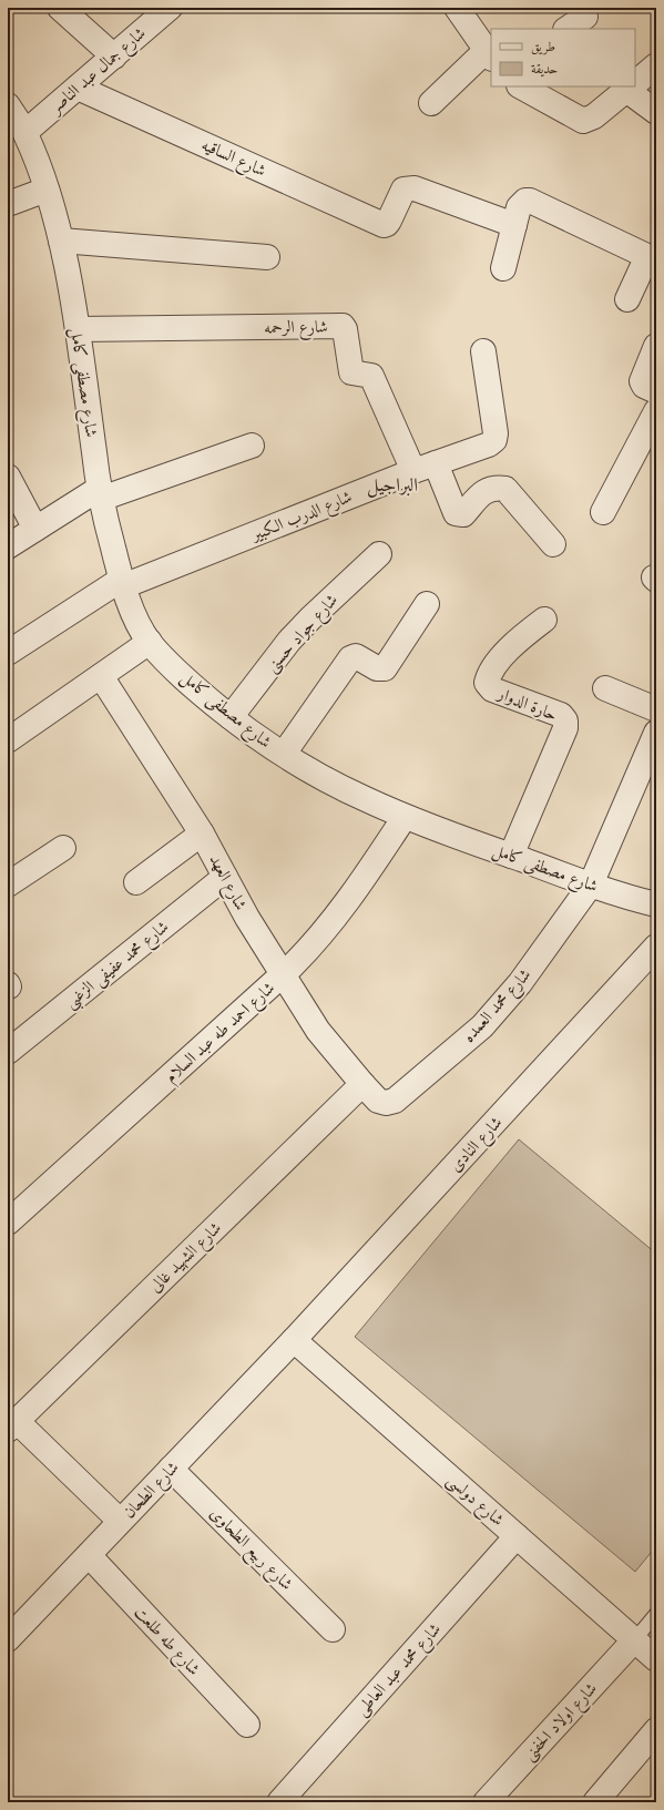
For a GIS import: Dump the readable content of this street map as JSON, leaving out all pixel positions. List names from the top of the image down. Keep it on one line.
{"streets":{"street":["شارع جمال عبد الناصر","شارع الساقيه","شارع الرحمه","شارع مصطفى كامل","شارع الدرب الكبير","شارع جواد حسنى","حارة الدوار","شارع العهد","شارع محمد عفيفى الزغبى","شارع محمد العمده","شارع احمد طه عبد السلام","شارع النادى","شارع الشهيد غالى","شارع الطحان","شارع دولسى","شارع ربيع الطحاوى","شارع طه طلعت","شارع محمد عبد العاطى","شارع اولاد الحفنى"]},"crossings":[["شارع جمال عبد الناصر","شارع الساقيه"],["شارع جمال عبد الناصر","شارع مصطفى كامل"],["شارع الرحمه","شارع مصطفى كامل"],["شارع الرحمه","شارع الدرب الكبير"],["شارع مصطفى كامل","شارع الدرب الكبير"],["شارع مصطفى كامل","شارع جواد حسنى"],["شارع مصطفى كامل","حارة الدوار"],["شارع مصطفى كامل","شارع محمد العمده"],["شارع مصطفى كامل","شارع احمد طه عبد السلام"],["شارع العهد","شارع محمد عفيفى الزغبى"],["شارع العهد","شارع محمد العمده"],["شارع العهد","شارع احمد طه عبد السلام"],["شارع العهد","شارع الشهيد غالى"],["شارع محمد العمده","شارع الشهيد غالى"],["شارع النادى","شارع الطحان"],["شارع النادى","شارع دولسى"],["شارع الطحان","شارع دولسى"],["شارع الطحان","شارع ربيع الطحاوى"],["شارع الطحان","شارع طه طلعت"],["شارع دولسى","شارع محمد عبد العاطى"],["شارع دولسى","شارع اولاد الحفنى"]],"districts":["البراجيل"],"legend":["طريق","حديقة"]}
